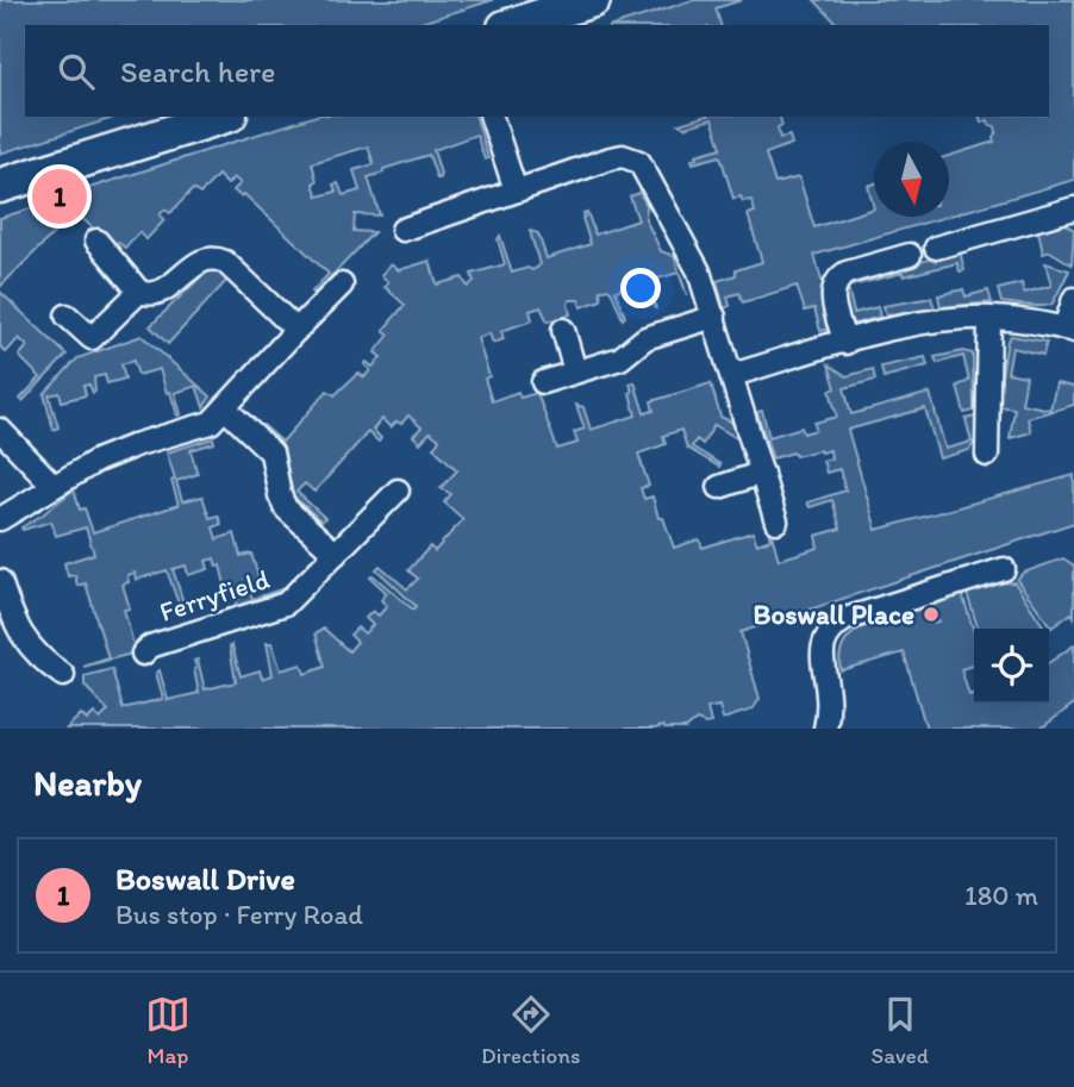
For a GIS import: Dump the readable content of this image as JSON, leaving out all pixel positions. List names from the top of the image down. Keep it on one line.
{"streets":{"street":["Ferryfield"]},"places":["Boswall Place"],"north":"bottom","page":{"search":"Search here","pins":"1","heading":"Nearby","list":[{"mark":"1","name":"Boswall Drive","note":"Bus stop · Ferry Road","value":"180 m"}],"nav":["Map","Directions","Saved"]}}
